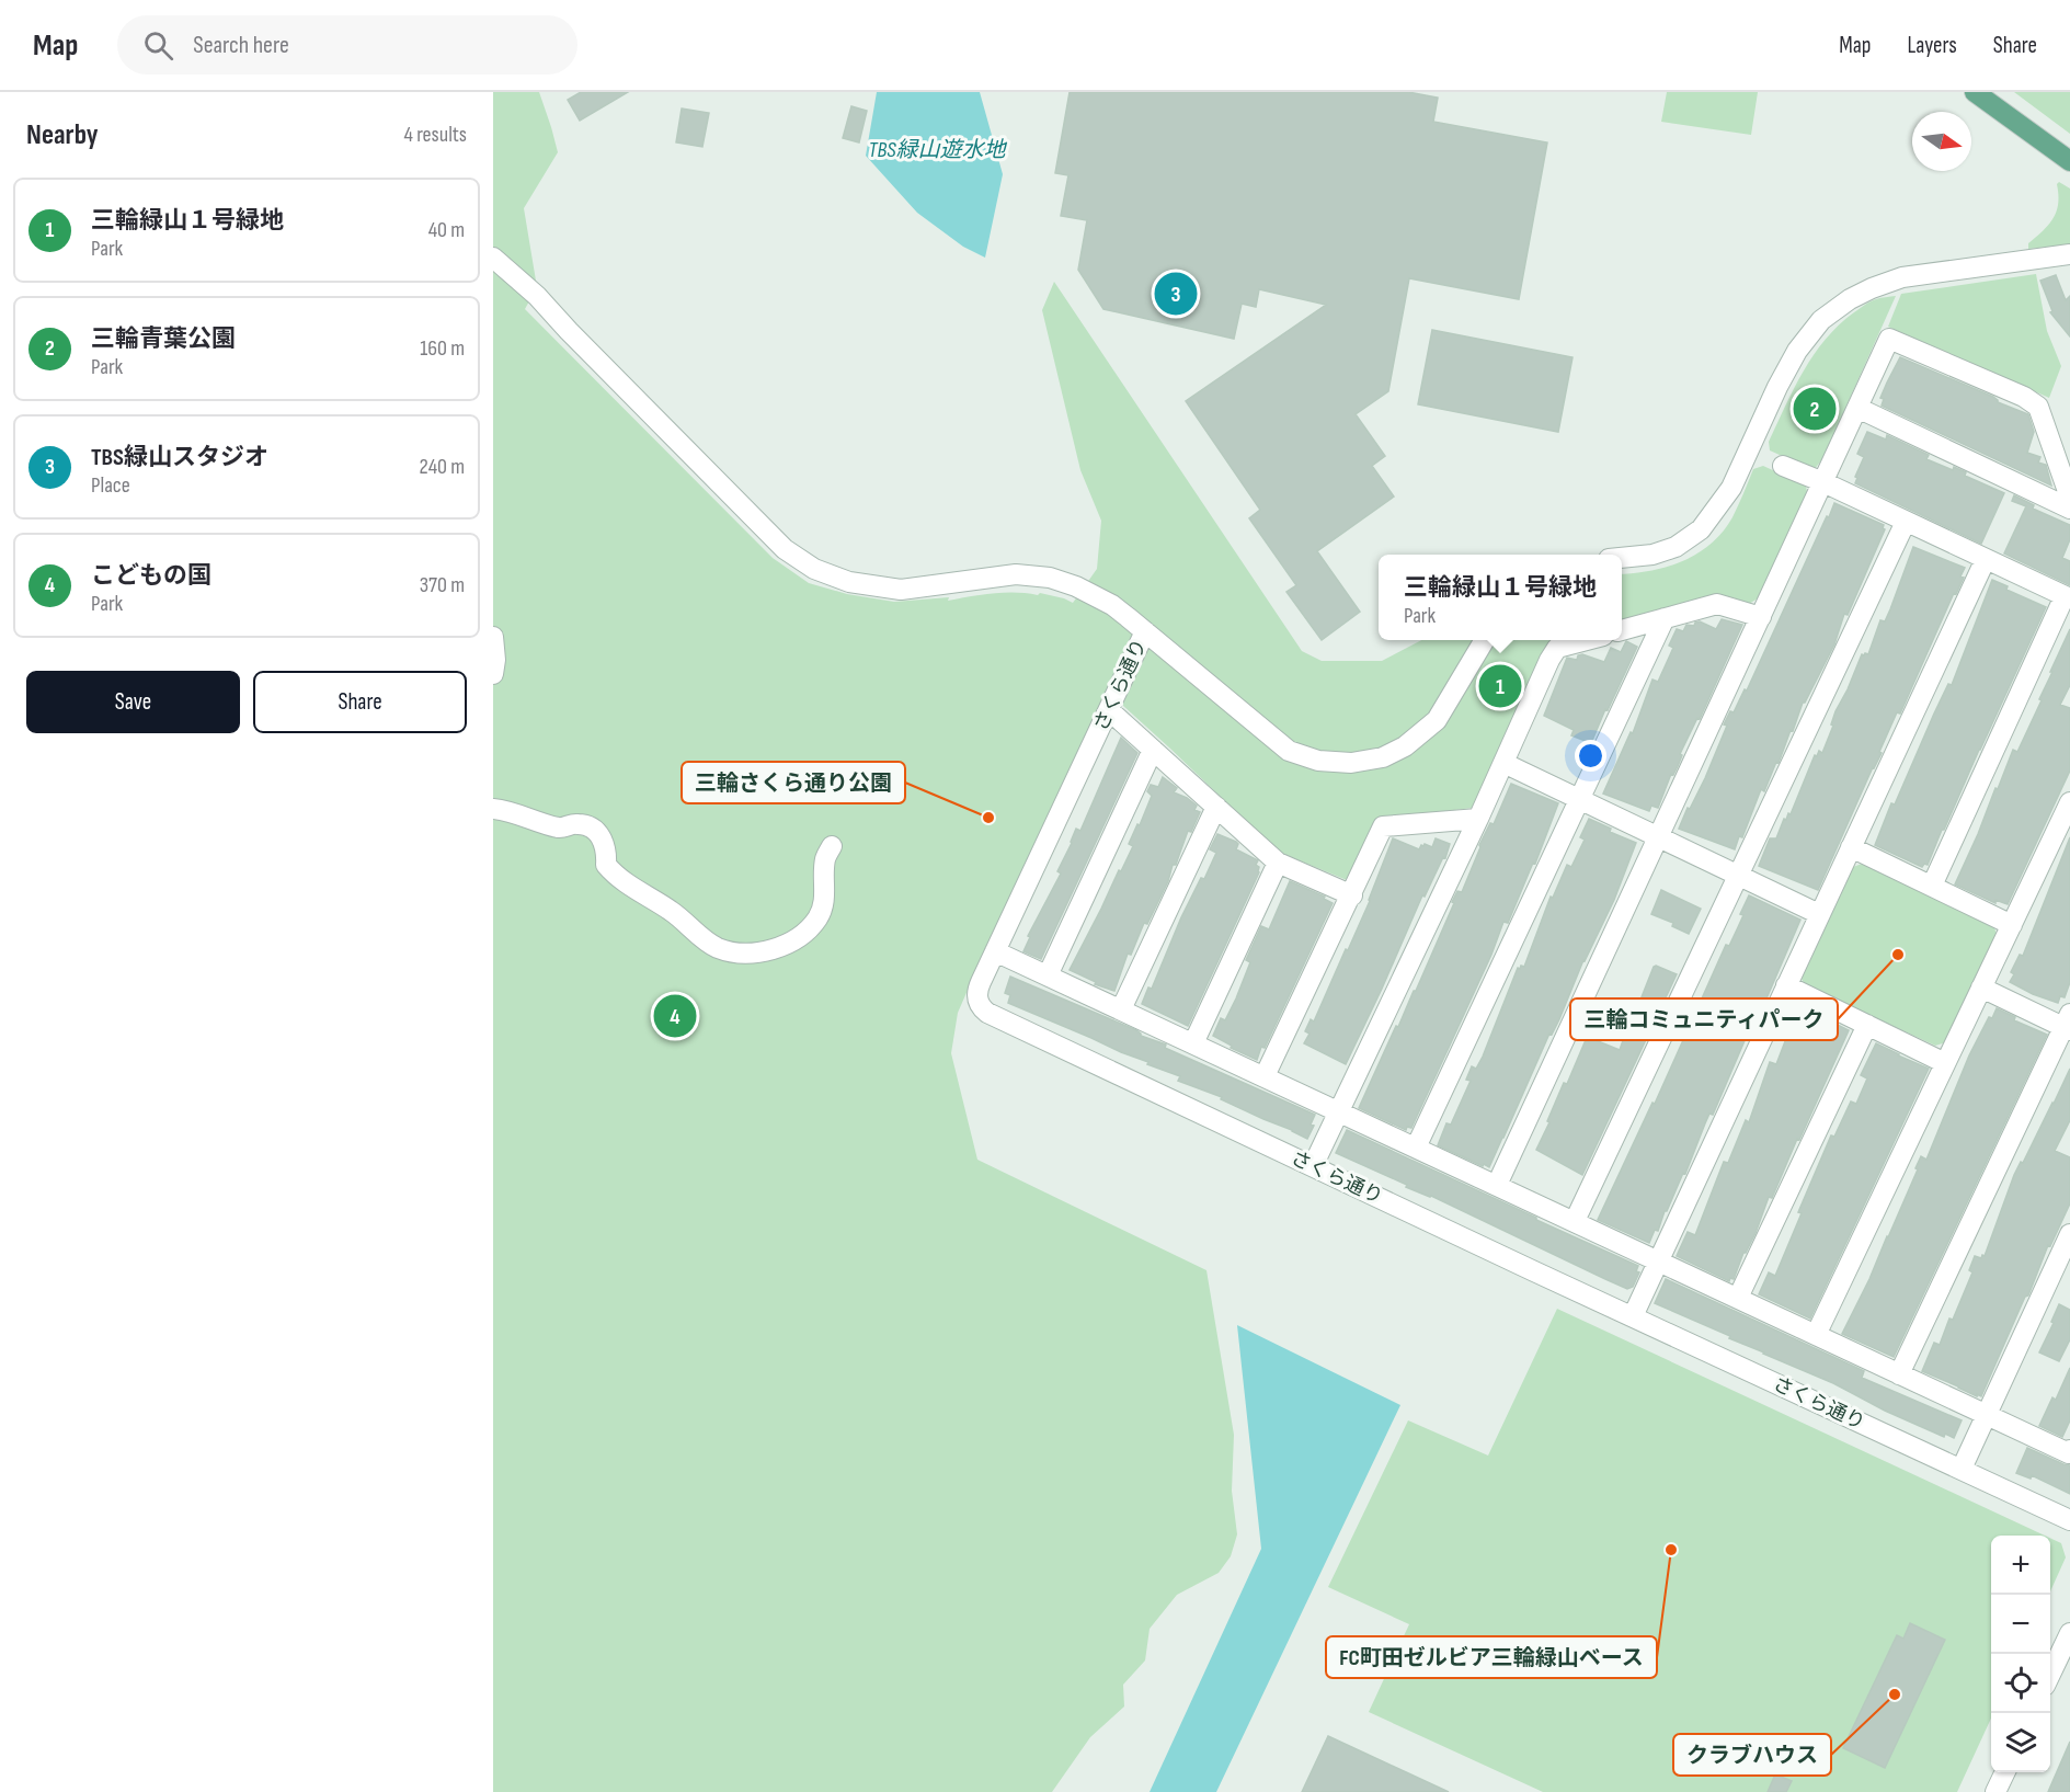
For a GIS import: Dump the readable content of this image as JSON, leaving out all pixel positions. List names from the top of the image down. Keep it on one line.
{"streets":{"street":["さくら通り"]},"water":["TBS緑山遊水地"],"places":["三輪さくら通り公園","三輪コミュニティパーク","FC町田ゼルビア三輪緑山ベース","クラブハウス"],"north":"right","page":{"header":"Map","search":"Search here","nav":["Map","Layers","Share"],"heading":["Nearby","4 results"],"list":[{"mark":"1","name":"三輪緑山１号緑地","note":"Park","value":"40 m"},{"mark":"2","name":"三輪青葉公園","note":"Park","value":"160 m"},{"mark":"3","name":"TBS緑山スタジオ","note":"Place","value":"240 m"},{"mark":"4","name":"こどもの国","note":"Park","value":"370 m"}],"pins":["3","2","1","4"],"popup":["三輪緑山１号緑地","Park"],"buttons":["Save","Share"],"map_buttons":["+","−"]}}
